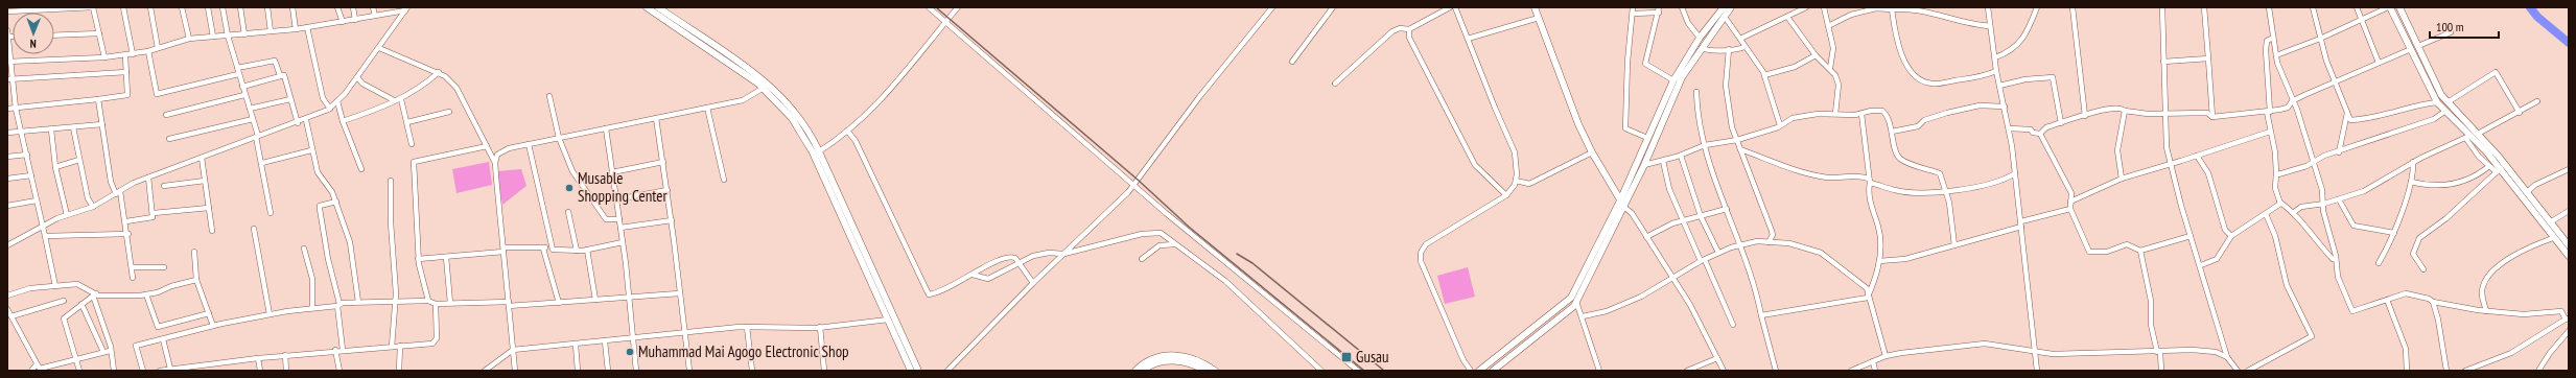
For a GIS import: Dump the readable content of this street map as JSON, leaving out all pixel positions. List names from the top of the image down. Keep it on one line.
{"places":{"other":["Musable Shopping Center","Muhammad Mai Agogo Electronic Shop"],"transit":["Gusau"]},"scale_bar":"100 m","north":"bottom"}
